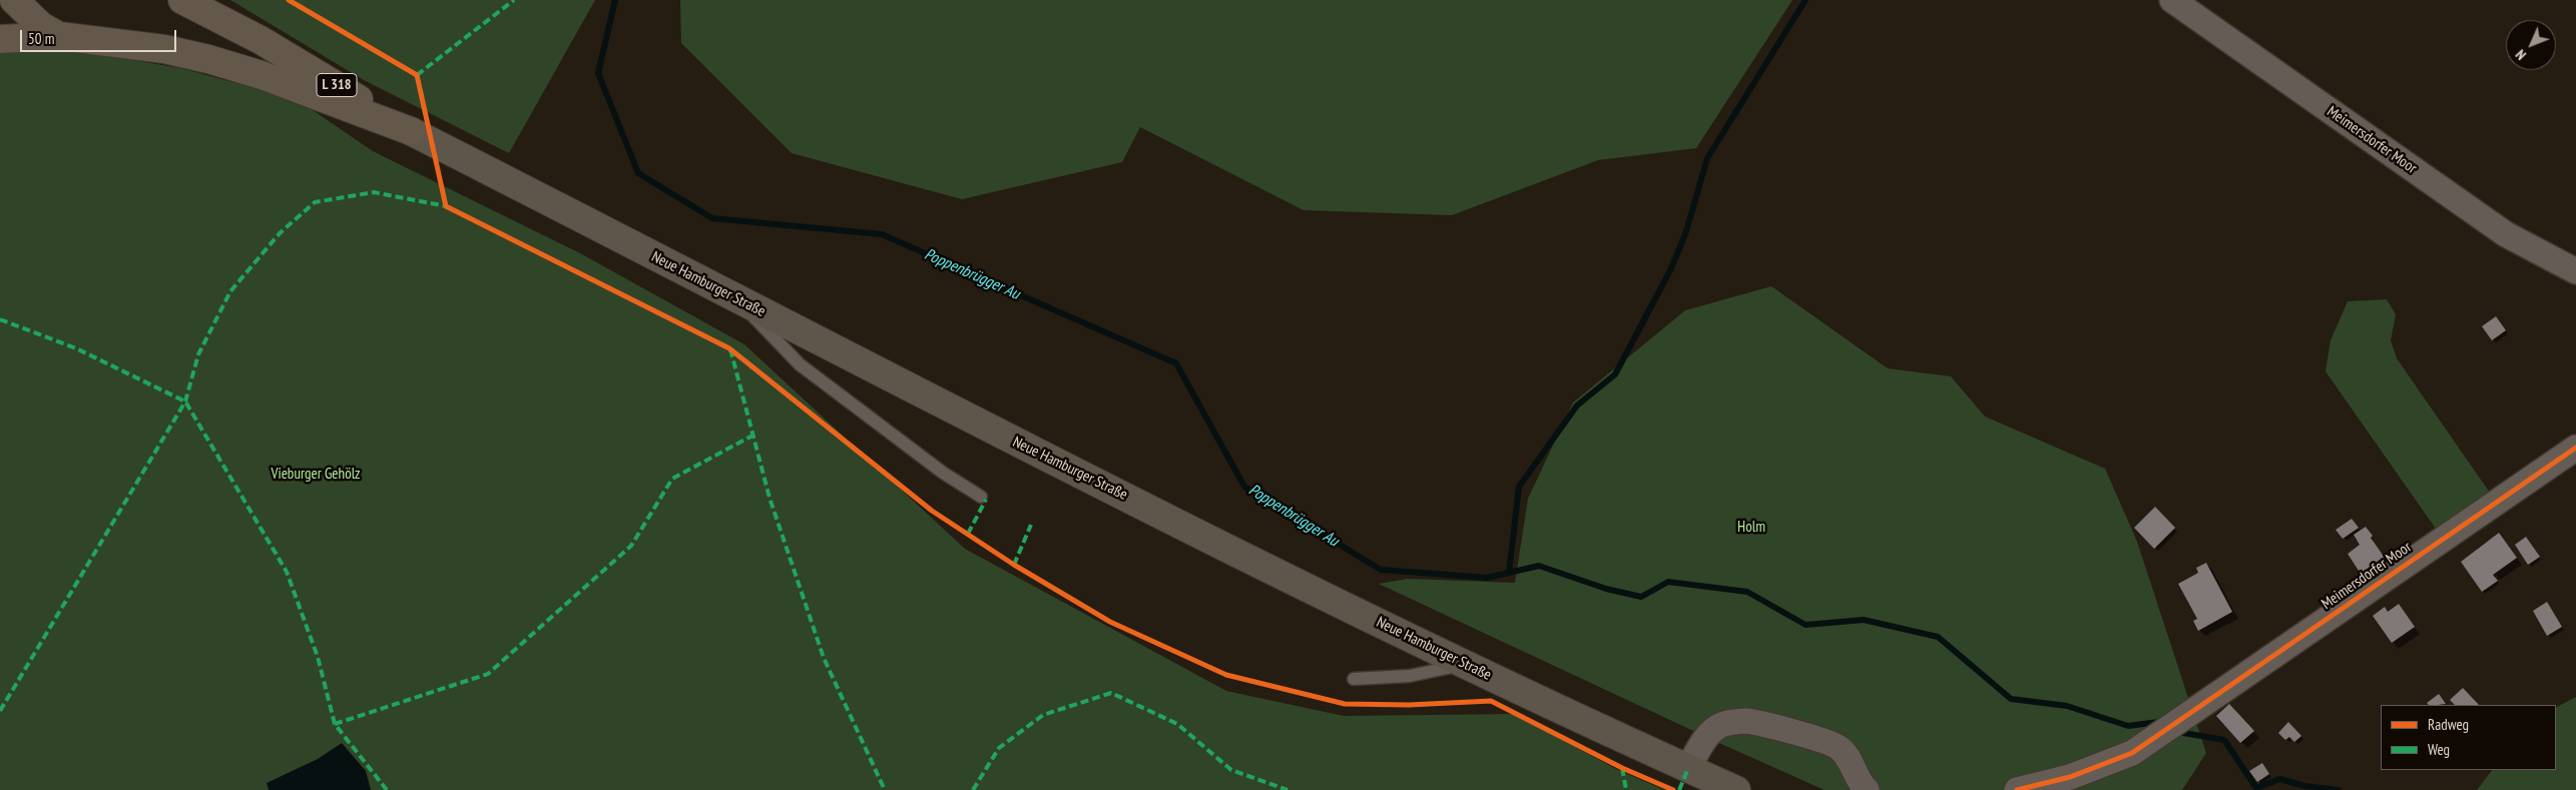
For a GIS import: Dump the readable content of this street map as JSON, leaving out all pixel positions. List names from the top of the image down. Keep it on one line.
{"streets":{"main road":["L 318","Neue Hamburger Straße"],"street":["Meimersdorfer Moor"]},"crossings":[["L 318","Neue Hamburger Straße"]],"water":["Poppenbrügger Au"],"parks":["Vieburger Gehölz","Holm"],"legend":["Radweg","Weg"],"scale_bar":"50 m","north":"bottom left"}
